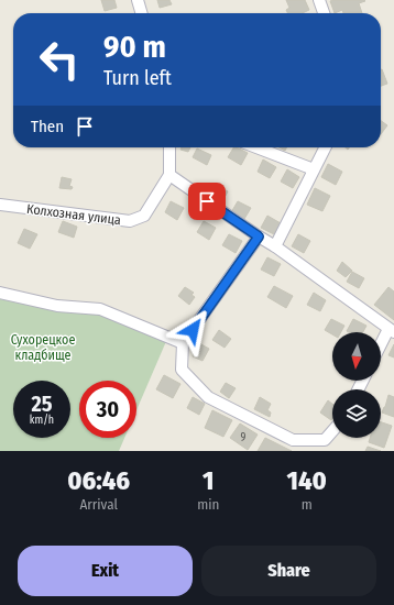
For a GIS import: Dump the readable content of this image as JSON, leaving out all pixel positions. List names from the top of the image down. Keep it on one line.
{"streets":{"street":["Колхозная улица"]},"parks":["Сухорецкое кладбище"],"house_numbers":["9"],"north":"bottom","page":{"turn":["90 m","Turn left"],"then":"Then","speed":"25 km/h","limit":"30","eta":["06:46","Arrival","1","min","140","m"],"buttons":["Exit","Share"]}}
